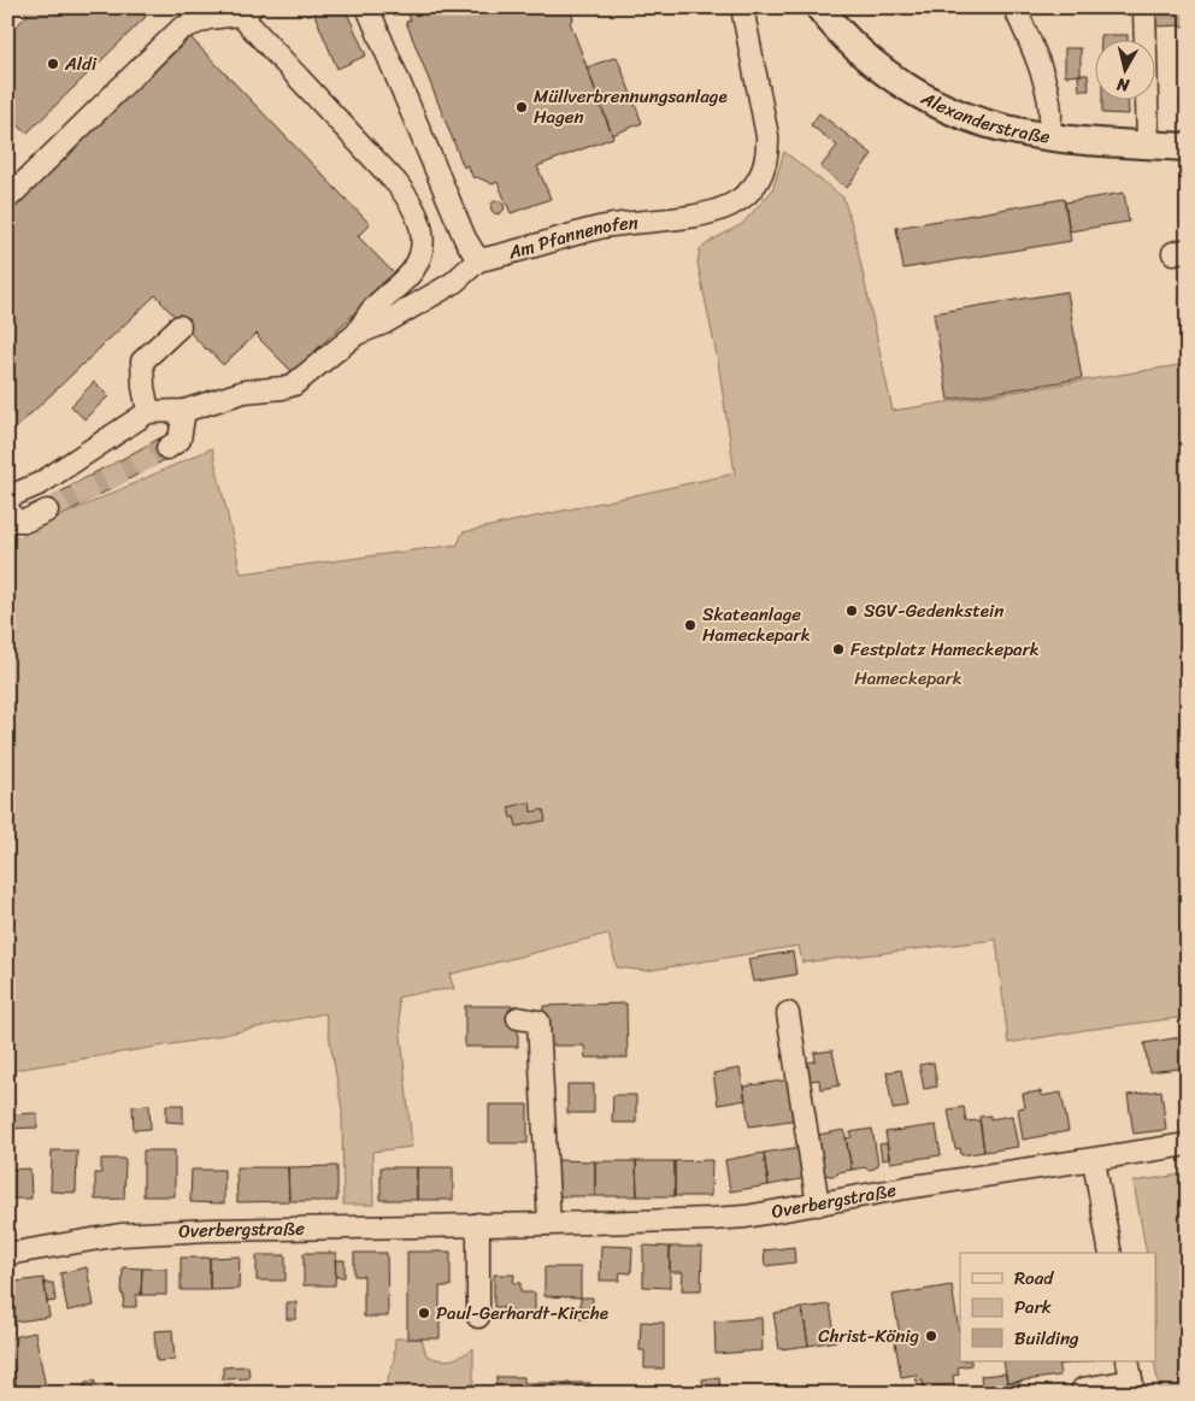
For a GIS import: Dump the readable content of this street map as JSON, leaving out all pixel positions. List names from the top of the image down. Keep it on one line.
{"streets":{"main road":["Alexanderstraße"],"street":["Am Pfannenofen","Overbergstraße"]},"parks":["Hameckepark"],"places":["Aldi","Müllverbrennungsanlage Hagen","SGV-Gedenkstein","Skateanlage Hameckepark","Festplatz Hameckepark","Paul-Gerhardt-Kirche","Christ-König"],"legend":["Road","Park","Building"],"north":"bottom"}
